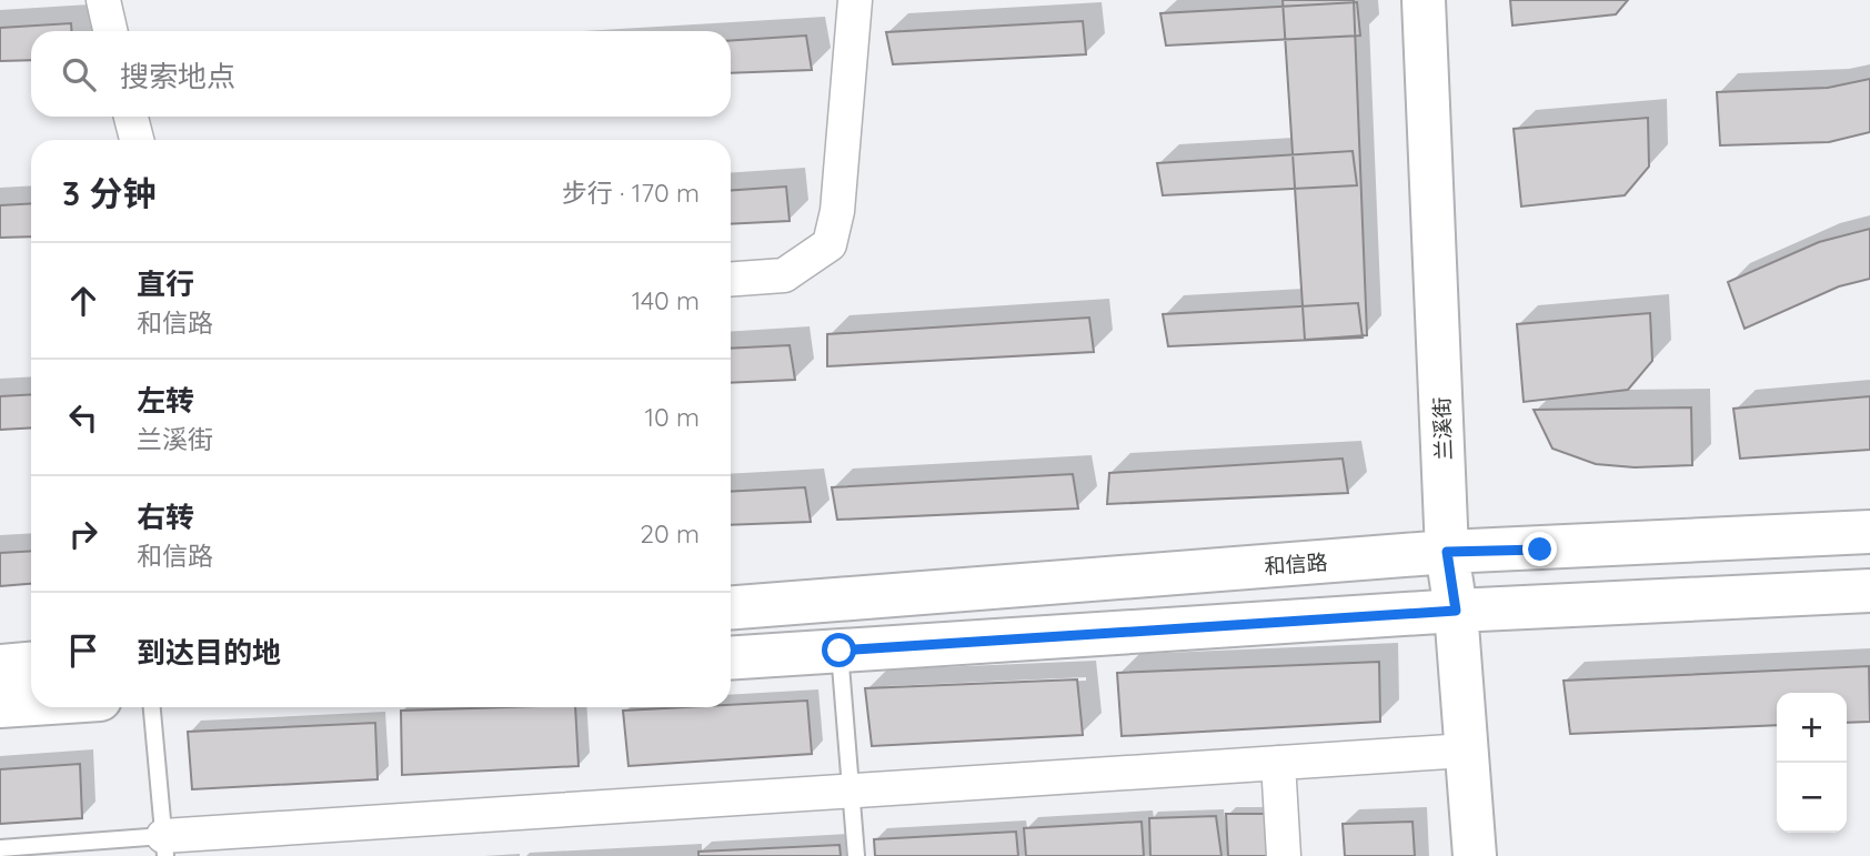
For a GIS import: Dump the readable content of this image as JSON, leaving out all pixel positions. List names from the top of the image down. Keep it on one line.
{"streets":{"street":["兰溪街","和信路"]},"crossings":[["兰溪街","和信路"]],"page":{"search":"搜索地点","heading":["3 分钟","步行 · 170 m"],"list":[["直行","和信路","140 m"],["左转","兰溪街","10 m"],["右转","和信路","20 m"],"到达目的地"],"map_buttons":["+","−"]}}
